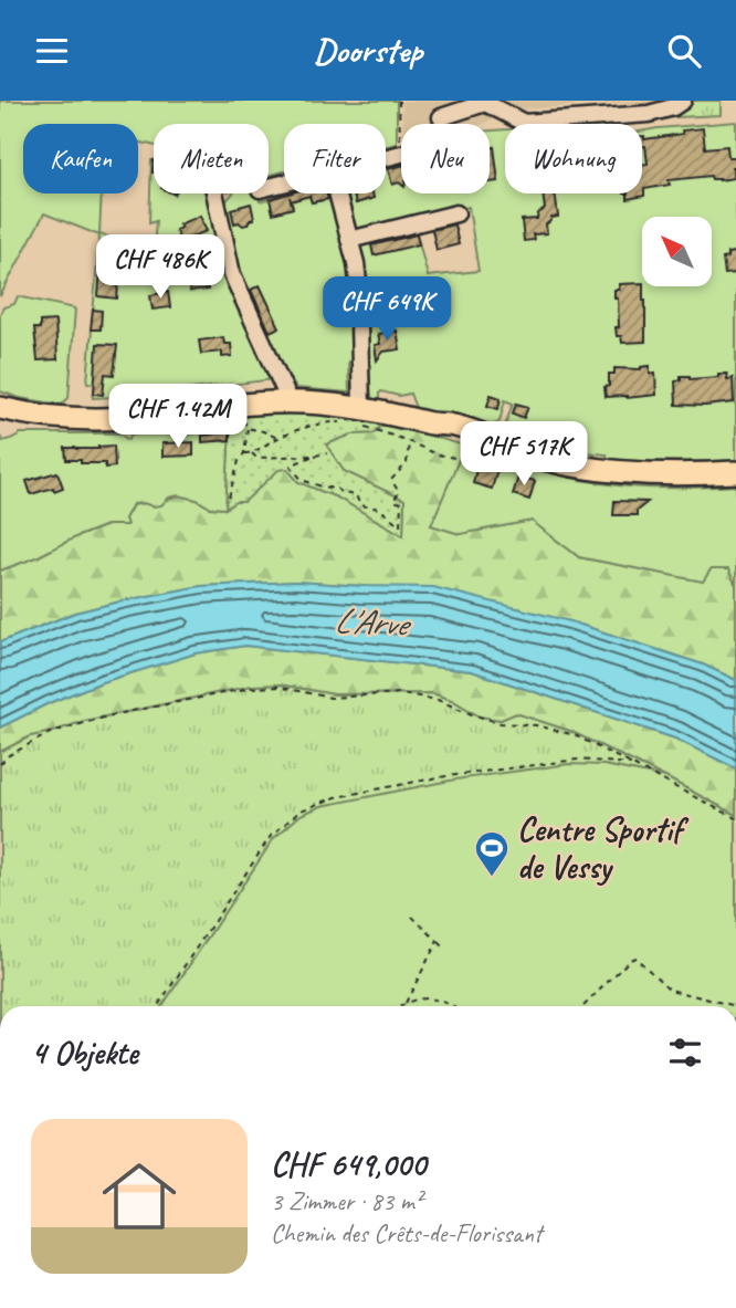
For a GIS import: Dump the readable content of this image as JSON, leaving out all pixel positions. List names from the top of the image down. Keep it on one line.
{"water":["L'Arve"],"places":{"sports":["Centre Sportif de Vessy"]},"north":"top left","page":{"header":"Doorstep","chip":["Kaufen","Mieten","Filter","Neu","Wohnung"],"price":["CHF 486K","CHF 649K","CHF 1.42M","CHF 517K"],"heading":"4 Objekte","list":[{"name":"CHF 649,000","note":"3 Zimmer · 83 m² · Chemin des Crêts-de-Florissant"}]}}
